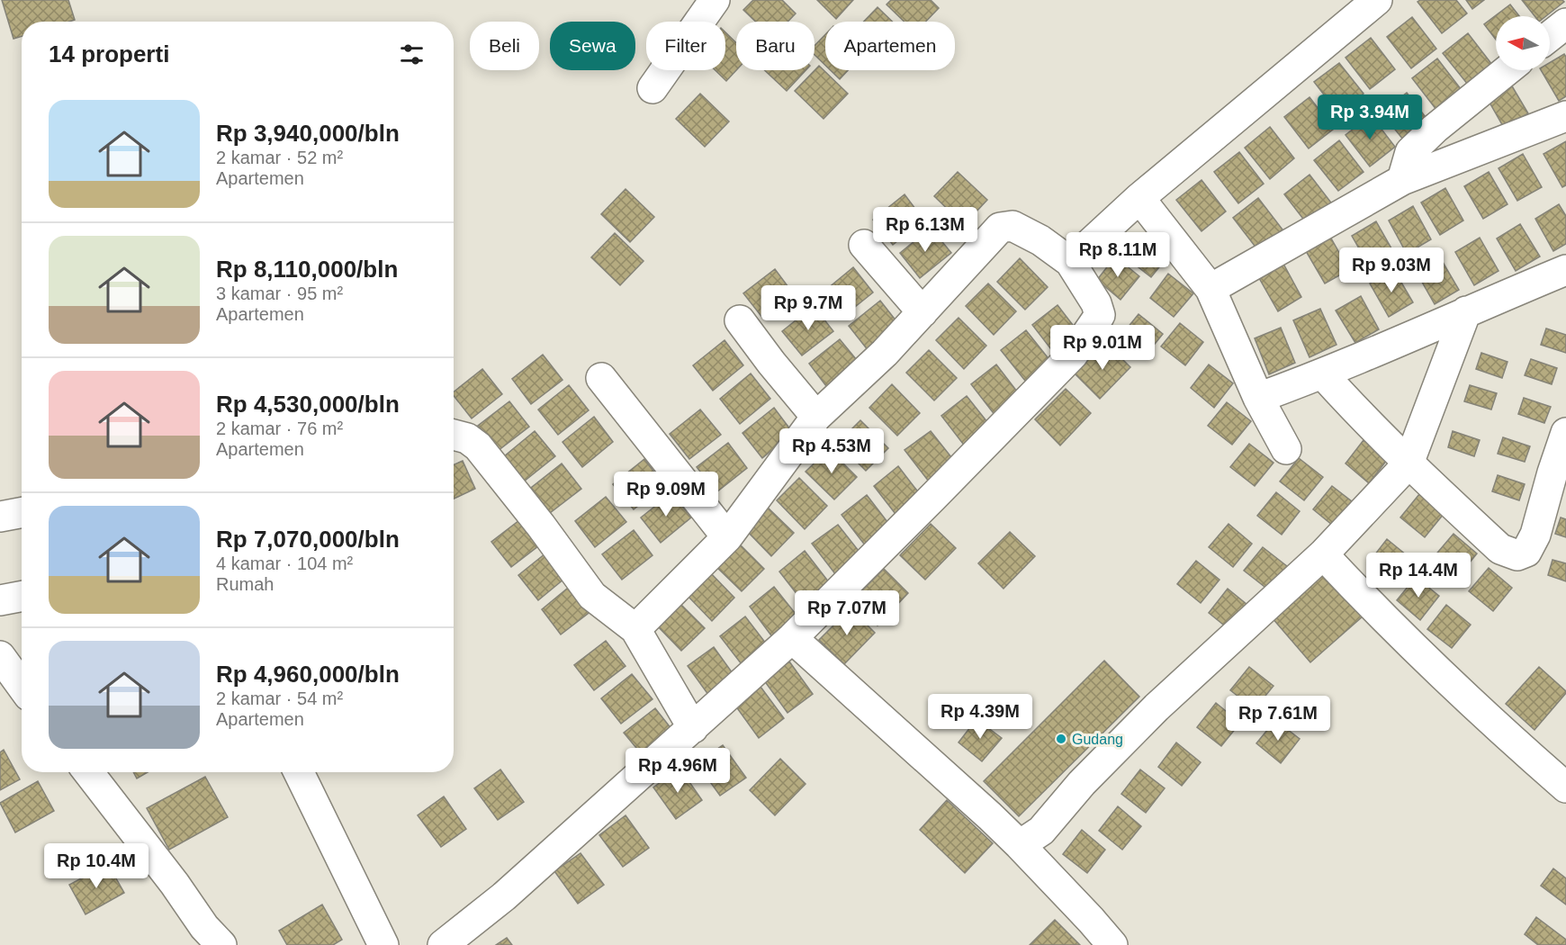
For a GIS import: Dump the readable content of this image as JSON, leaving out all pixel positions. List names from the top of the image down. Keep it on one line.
{"places":["Gudang"],"north":"left","page":{"chip":["Beli","Sewa","Filter","Baru","Apartemen"],"heading":"14 properti","list":[{"name":"Rp 3,940,000/bln","note":"2 kamar · 52 m² · Apartemen"},{"name":"Rp 8,110,000/bln","note":"3 kamar · 95 m² · Apartemen"},{"name":"Rp 4,530,000/bln","note":"2 kamar · 76 m² · Apartemen"},{"name":"Rp 7,070,000/bln","note":"4 kamar · 104 m² · Rumah"},{"name":"Rp 4,960,000/bln","note":"2 kamar · 54 m² · Apartemen"}],"price":["Rp 3.94M","Rp 6.13M","Rp 8.11M","Rp 9.03M","Rp 9.7M","Rp 9.01M","Rp 4.53M","Rp 9.09M","Rp 14.4M","Rp 7.07M","Rp 4.39M","Rp 7.61M","Rp 4.96M","Rp 10.4M"]}}
